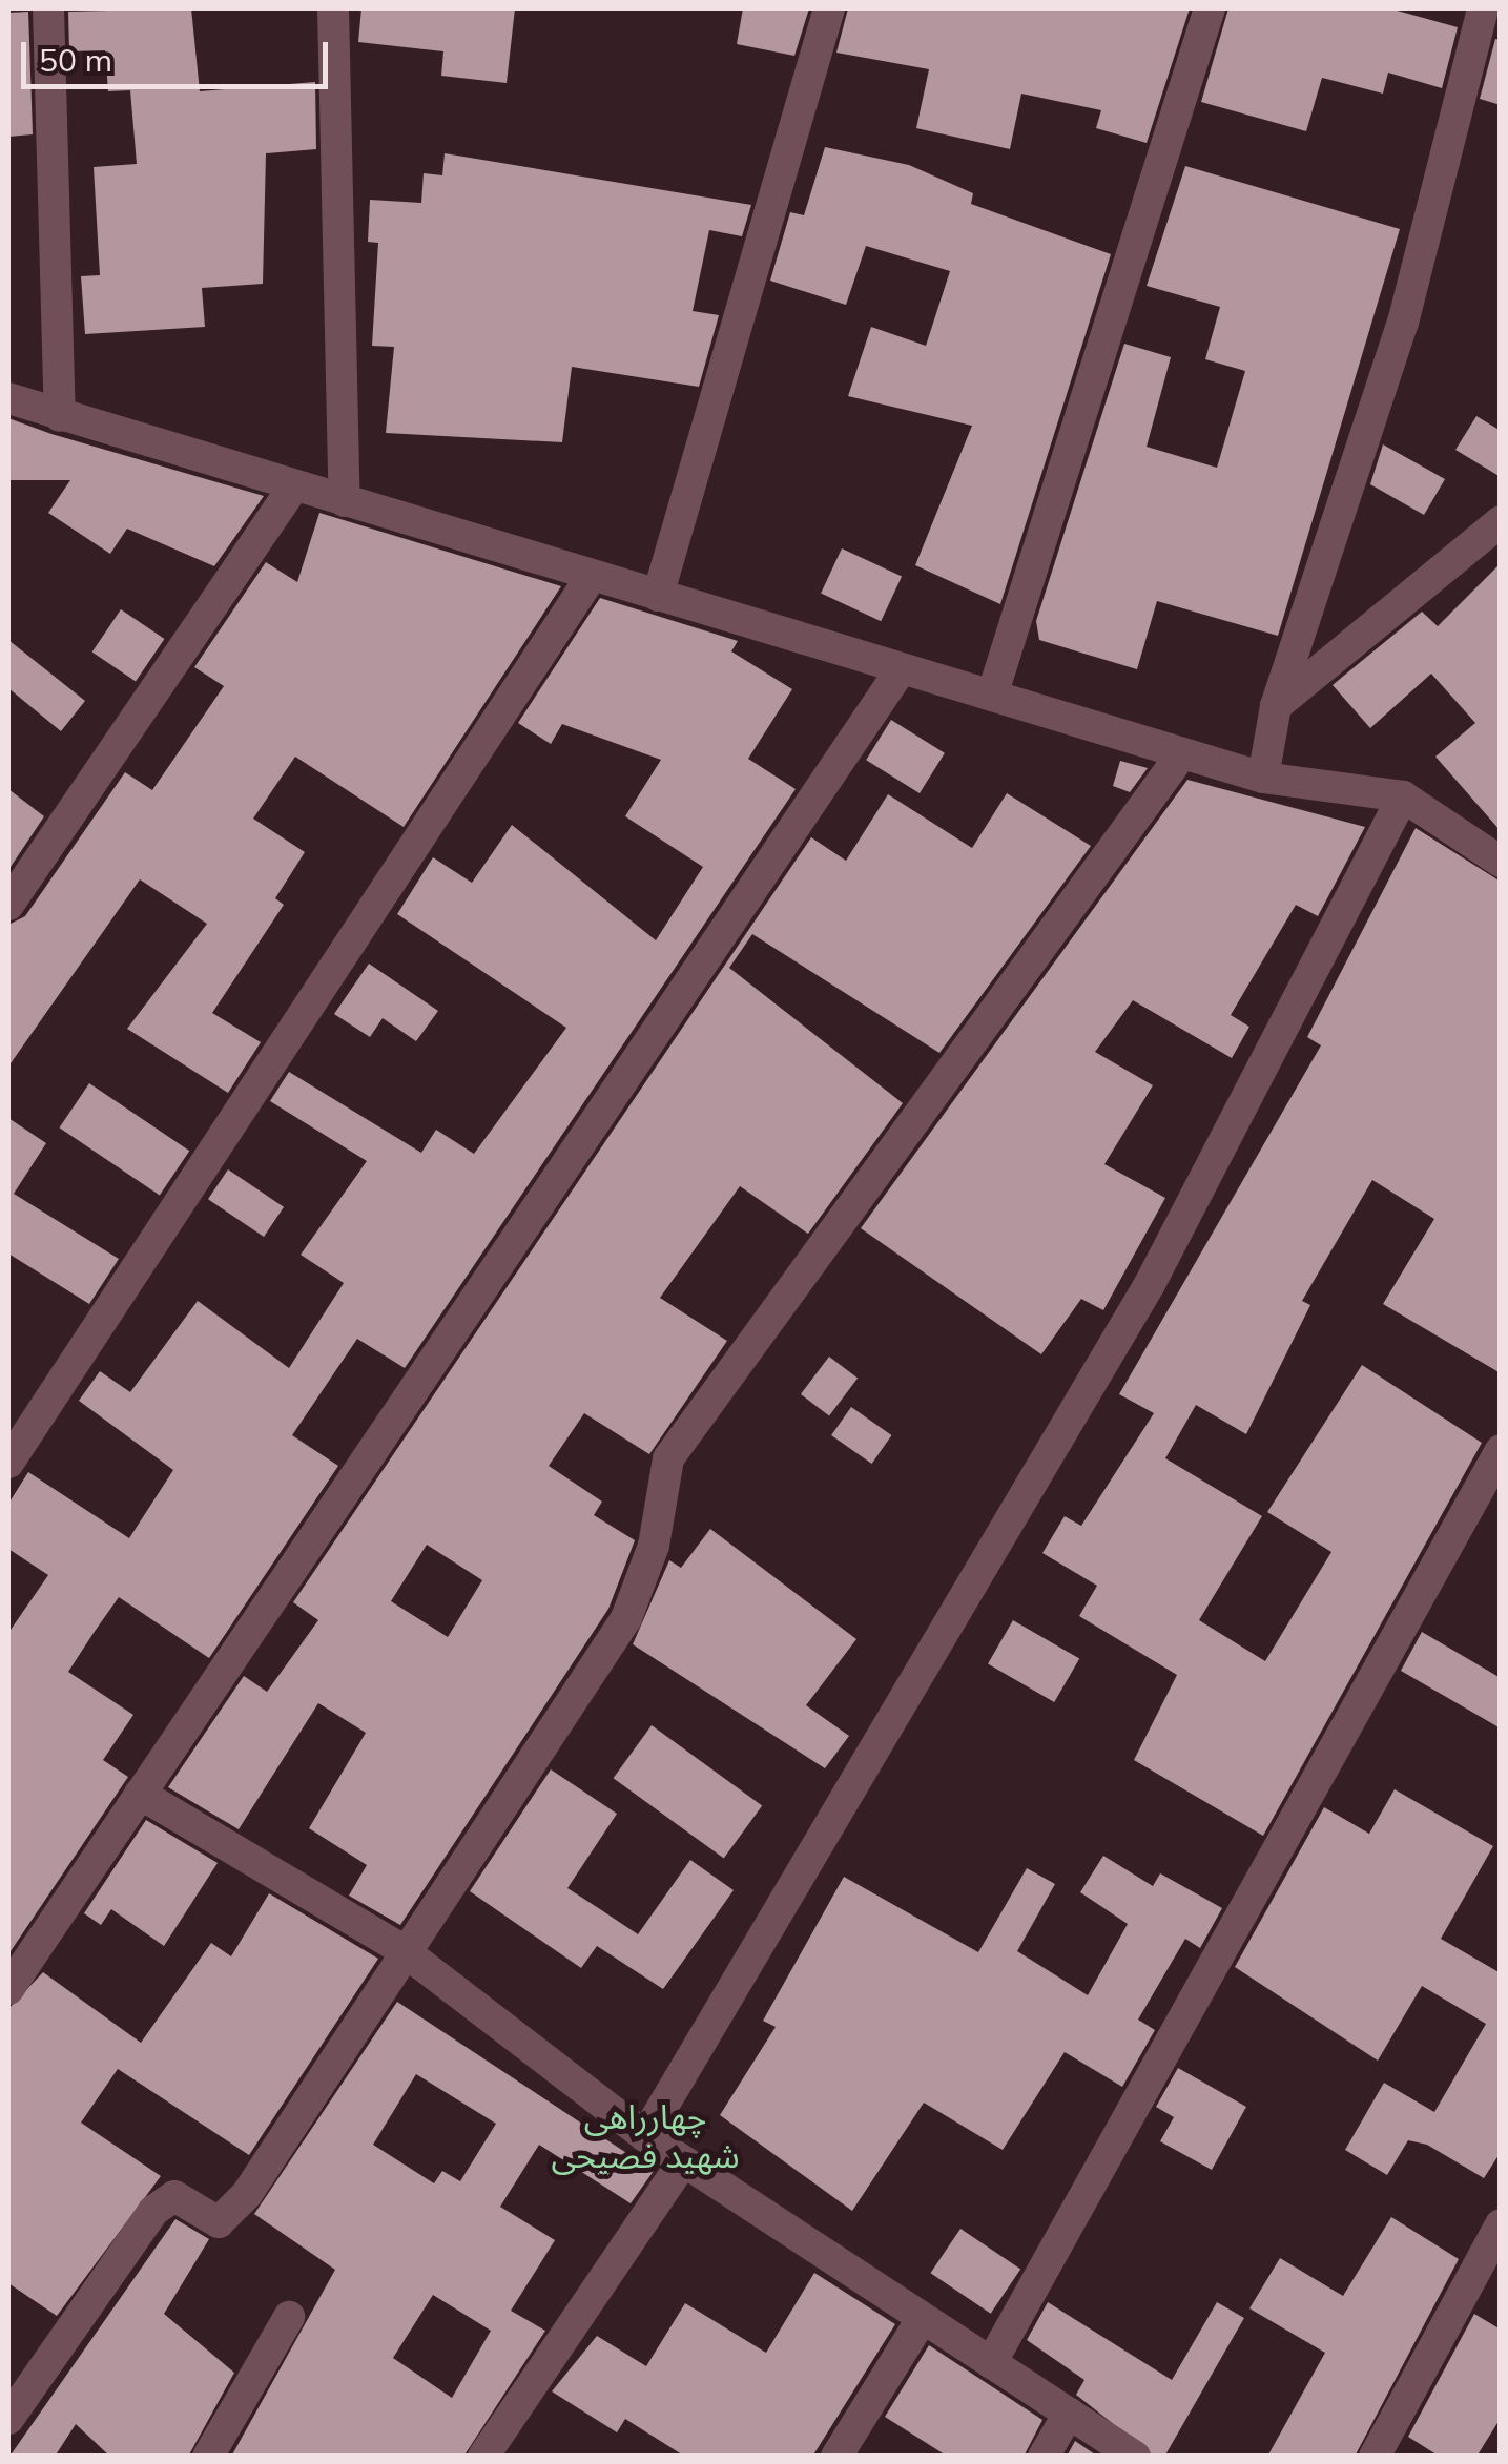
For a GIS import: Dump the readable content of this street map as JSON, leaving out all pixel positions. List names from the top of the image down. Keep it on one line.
{"districts":["چهارراهی شهید فصیحی"],"scale_bar":"50 m"}
